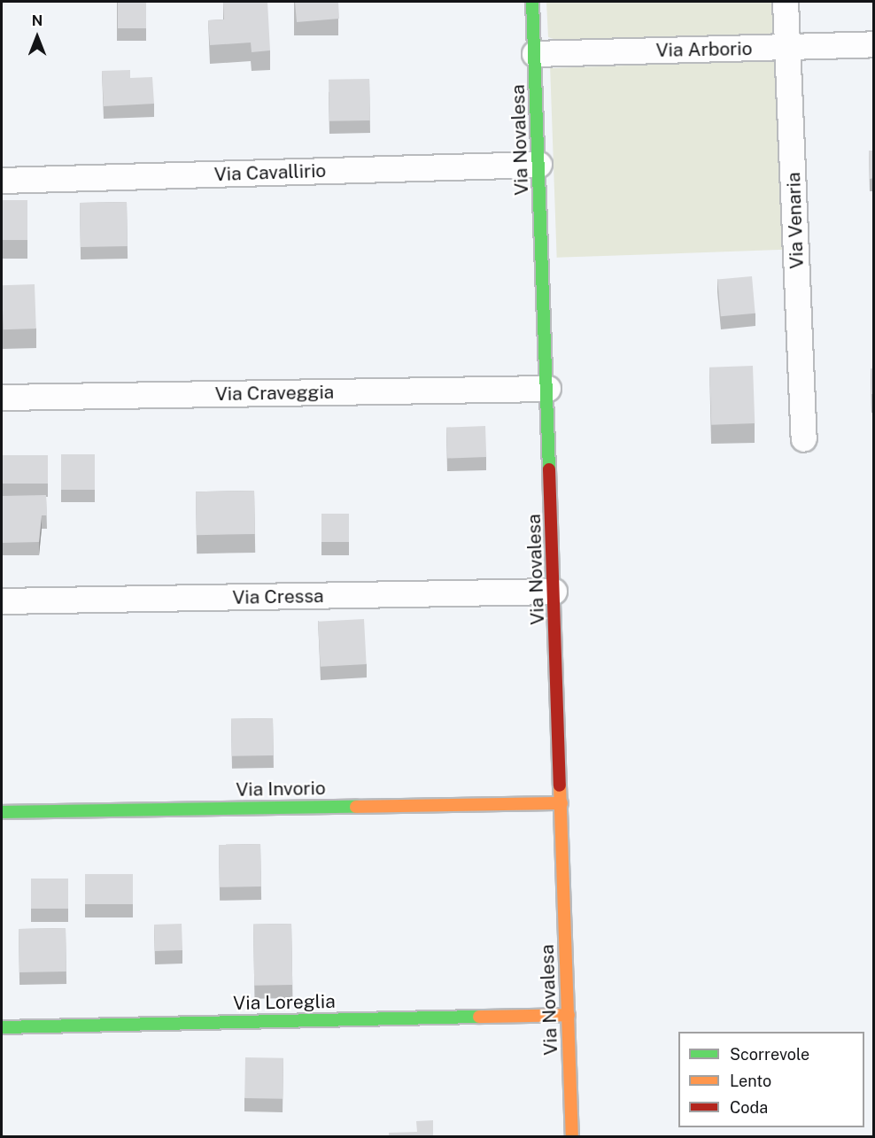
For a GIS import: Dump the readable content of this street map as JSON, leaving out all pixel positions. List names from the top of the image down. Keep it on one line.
{"streets":{"street":["Via Arborio","Via Novalesa","Via Cavallirio","Via Venaria","Via Craveggia","Via Cressa","Via Invorio","Via Loreglia"]},"crossings":[["Via Arborio","Via Novalesa"],["Via Arborio","Via Venaria"],["Via Novalesa","Via Cavallirio"],["Via Novalesa","Via Craveggia"],["Via Novalesa","Via Cressa"],["Via Novalesa","Via Invorio"],["Via Novalesa","Via Loreglia"]],"legend":["Scorrevole","Lento","Coda"],"north":"top"}
